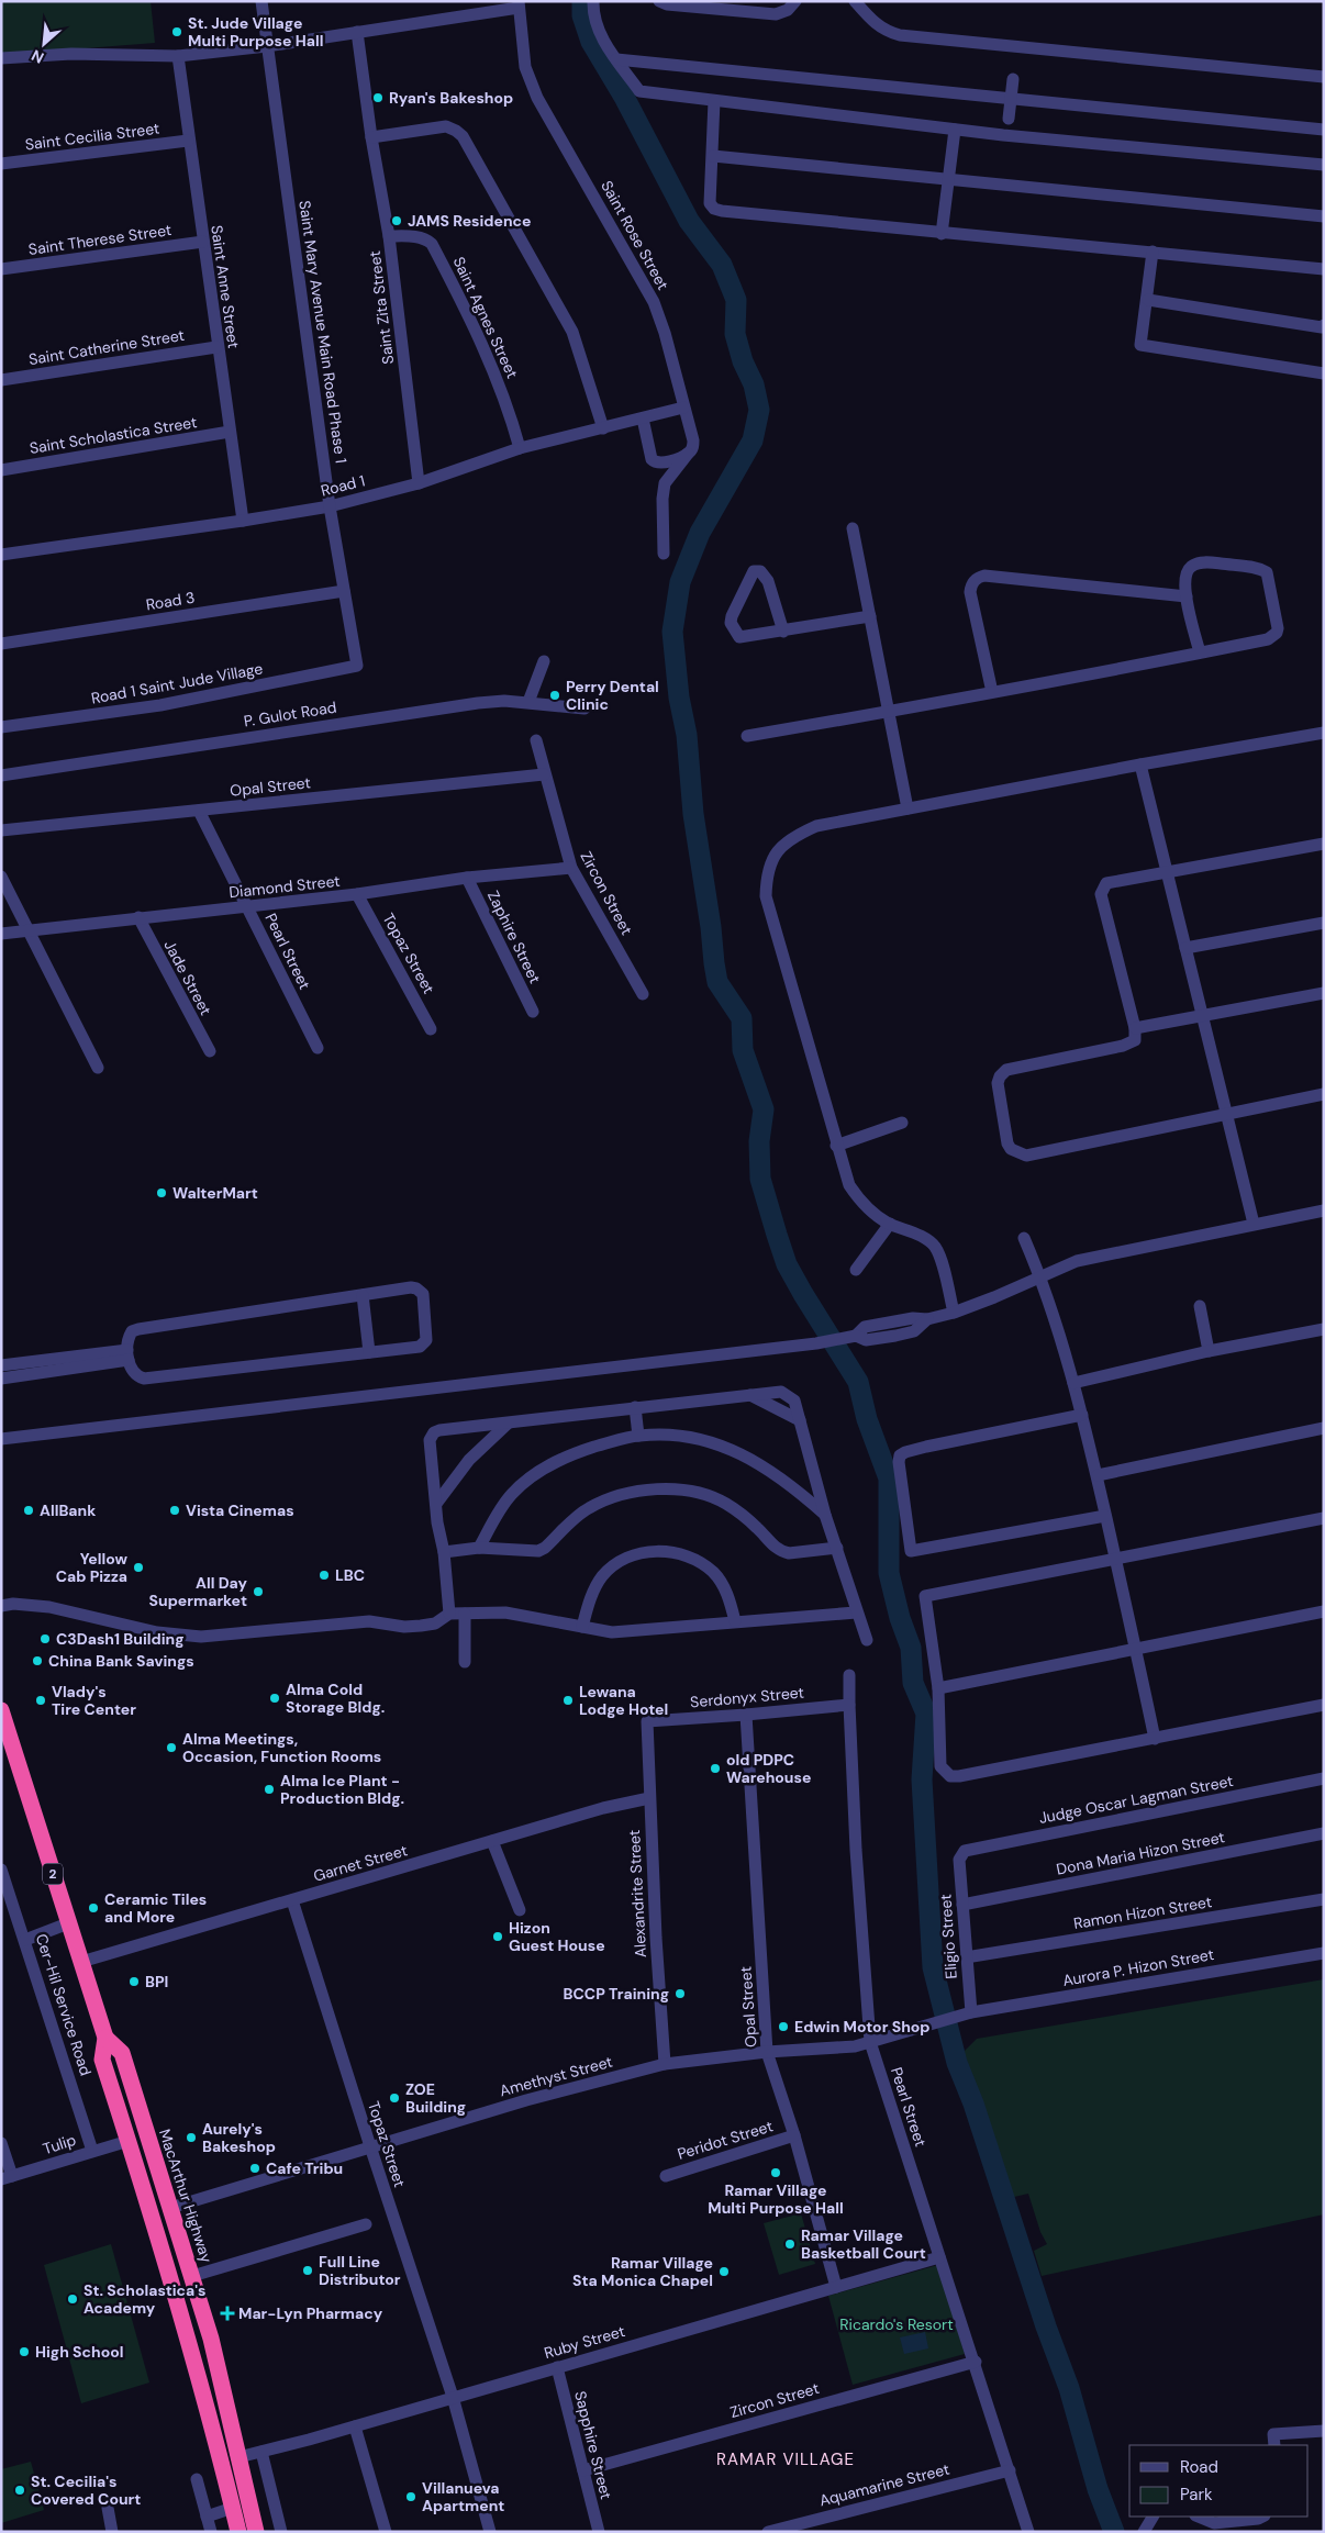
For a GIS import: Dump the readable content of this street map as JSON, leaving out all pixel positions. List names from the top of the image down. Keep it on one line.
{"streets":{"highway":["2","MacArthur Highway"],"street":["Saint Cecilia Street","Saint Rose Street","Saint Therese Street","Saint Anne Street","Saint Zita Street","Saint Agnes Street","Saint Mary Avenue Main Road Phase 1","Saint Catherine Street","Saint Scholastica Street","Road 1","Road 3","Road 1 Saint Jude Village","P. Gulot Road","Opal Street","Diamond Street","Zircon Street","Zaphire Street","Pearl Street","Topaz Street","Jade Street","Serdonyx Street","Judge Oscar Lagman Street","Dona Maria Hizon Street","Garnet Street","Alexandrite Street","Ramon Hizon Street","Eligio Street","Aurora P. Hizon Street","Cer-Hil Service Road","Amethyst Street","Peridot Street","Tulip","Ruby Street","Sapphire Street","Aquamarine Street"]},"crossings":[["Saint Cecilia Street","Saint Anne Street"],["Saint Rose Street","Road 1"],["Saint Therese Street","Saint Anne Street"],["Saint Anne Street","Saint Catherine Street"],["Saint Anne Street","Saint Scholastica Street"],["Saint Anne Street","Road 1"],["Saint Zita Street","Saint Agnes Street"],["Saint Zita Street","Road 1"],["Saint Agnes Street","Road 1"],["Saint Mary Avenue Main Road Phase 1","Road 1"],["Saint Mary Avenue Main Road Phase 1","Road 3"],["Saint Mary Avenue Main Road Phase 1","Road 1 Saint Jude Village"],["Opal Street","Zircon Street"],["Opal Street","Pearl Street"],["Opal Street","Serdonyx Street"],["Opal Street","Amethyst Street"],["Opal Street","Peridot Street"],["Opal Street","Ruby Street"],["Diamond Street","Zircon Street"],["Diamond Street","Zaphire Street"],["Diamond Street","Pearl Street"],["Diamond Street","Topaz Street"],["Diamond Street","Jade Street"],["Zircon Street","Pearl Street"],["Zircon Street","Sapphire Street"],["Pearl Street","Serdonyx Street"],["Pearl Street","Amethyst Street"],["Pearl Street","Ruby Street"],["Pearl Street","Aquamarine Street"],["Topaz Street","Garnet Street"],["Topaz Street","Amethyst Street"],["Topaz Street","Ruby Street"],["Serdonyx Street","Alexandrite Street"],["Judge Oscar Lagman Street","Eligio Street"],["Dona Maria Hizon Street","Eligio Street"],["Garnet Street","Alexandrite Street"],["Garnet Street","MacArthur Highway"],["Alexandrite Street","Amethyst Street"],["Ramon Hizon Street","Eligio Street"],["Eligio Street","Aurora P. Hizon Street"],["Aurora P. Hizon Street","Amethyst Street"],["Cer-Hil Service Road","Tulip"],["Amethyst Street","MacArthur Highway"],["Tulip","MacArthur Highway"],["MacArthur Highway","Ruby Street"],["Ruby Street","Sapphire Street"]],"districts":["RAMAR VILLAGE"],"parks":["Ricardo's Resort"],"places":{"other":["St. Jude Village Multi Purpose Hall","Ryan's Bakeshop","JAMS Residence","Perry Dental Clinic","WalterMart","AllBank","Vista Cinemas","Yellow Cab Pizza","LBC","All Day Supermarket","C3Dash1 Building","China Bank Savings","Alma Cold Storage Bldg.","Vlady's Tire Center","Lewana Lodge Hotel","Alma Meetings, Occasion, Function Rooms","old PDPC Warehouse","Alma Ice Plant - Production Bldg.","Ceramic Tiles and More","Hizon Guest House","BPI","BCCP Training","Edwin Motor Shop","ZOE Building","Aurely's Bakeshop","Cafe Tribu","Ramar Village Multi Purpose Hall","Ramar Village Basketball Court","Full Line Distributor","Ramar Village Sta Monica Chapel","St. Scholastica's Academy","High School","St. Cecilia's Covered Court","Villanueva Apartment"],"health":["Mar-Lyn Pharmacy"]},"legend":["Road","Park"],"north":"bottom left"}
